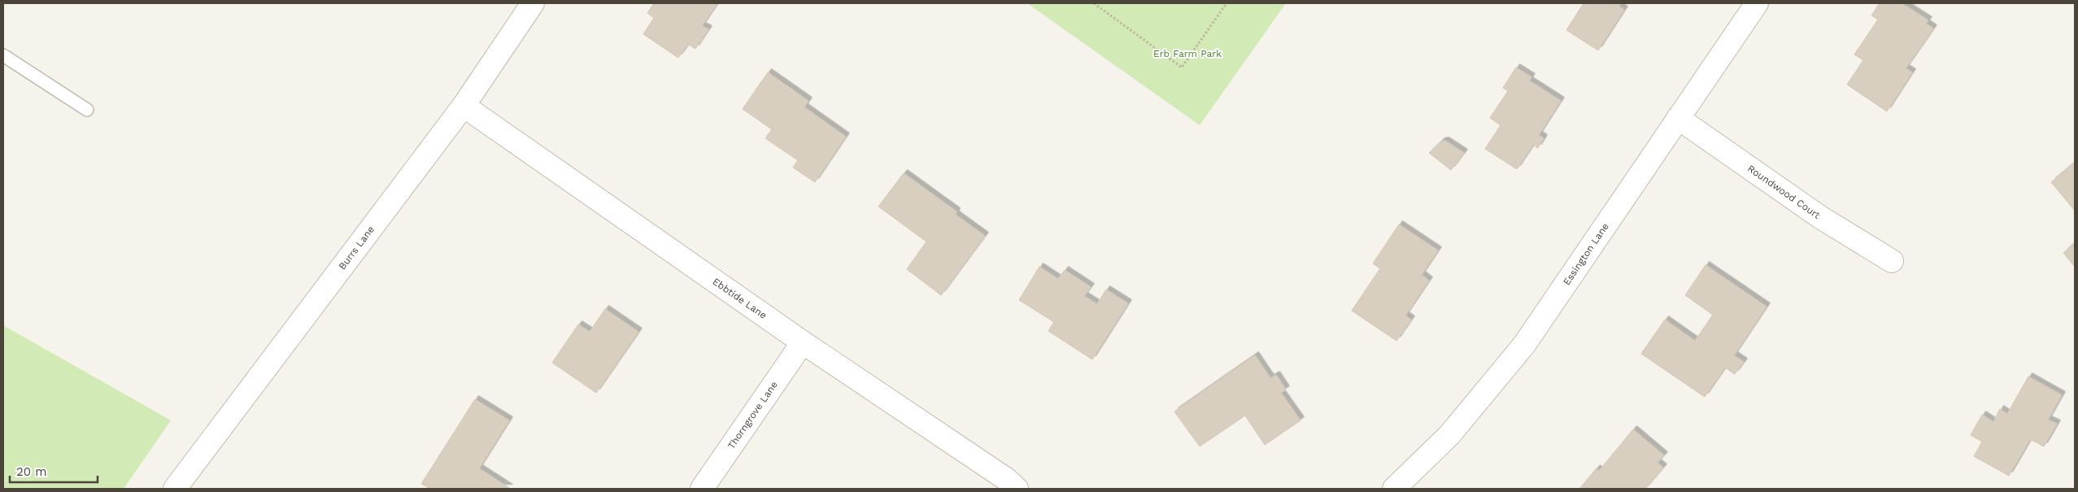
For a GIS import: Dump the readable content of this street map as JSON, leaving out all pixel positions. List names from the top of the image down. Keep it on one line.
{"streets":{"street":["Roundwood Court","Burrs Lane","Essington Lane","Ebbtide Lane","Thorngrove Lane"]},"crossings":[["Roundwood Court","Essington Lane"],["Burrs Lane","Ebbtide Lane"],["Ebbtide Lane","Thorngrove Lane"]],"parks":["Erb Farm Park"],"scale_bar":"20 m"}
